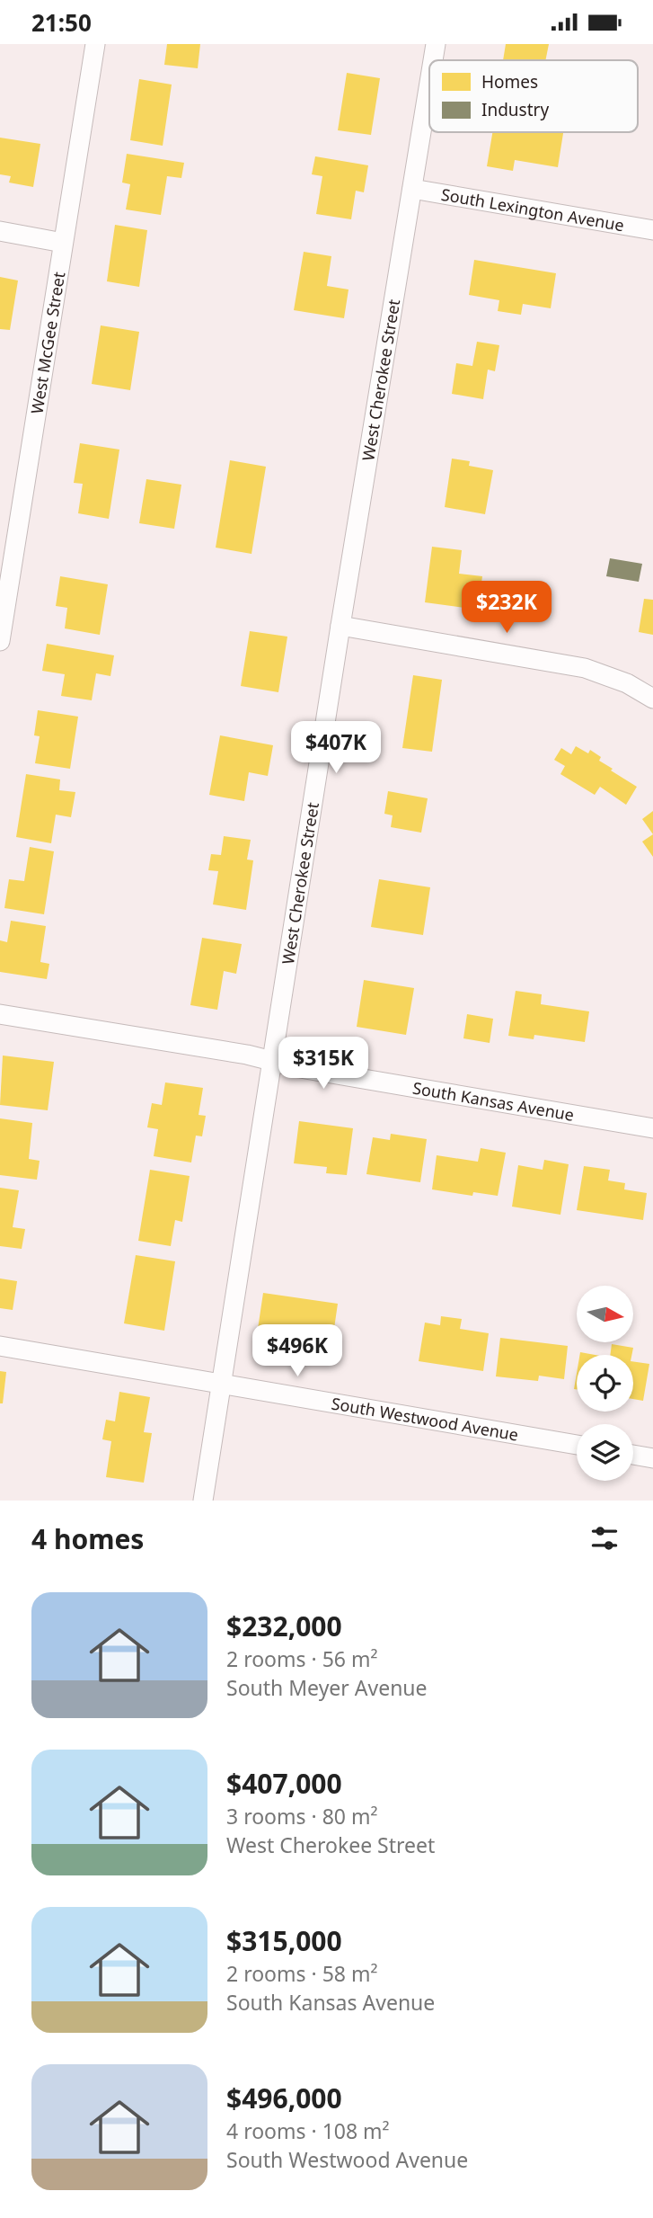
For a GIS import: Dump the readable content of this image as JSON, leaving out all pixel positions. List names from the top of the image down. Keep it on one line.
{"streets":{"street":["South Lexington Avenue","West McGee Street","West Cherokee Street","South Kansas Avenue","South Westwood Avenue"]},"crossings":[["South Lexington Avenue","West Cherokee Street"],["West Cherokee Street","South Kansas Avenue"],["West Cherokee Street","South Westwood Avenue"]],"legend":["Homes","Industry"],"north":"right","page":{"status":"21:50","price":["$232K","$407K","$315K","$496K"],"heading":"4 homes","list":[{"name":"$232,000","note":"2 rooms · 56 m² · South Meyer Avenue"},{"name":"$407,000","note":"3 rooms · 80 m² · West Cherokee Street"},{"name":"$315,000","note":"2 rooms · 58 m² · South Kansas Avenue"},{"name":"$496,000","note":"4 rooms · 108 m² · South Westwood Avenue"}]}}
